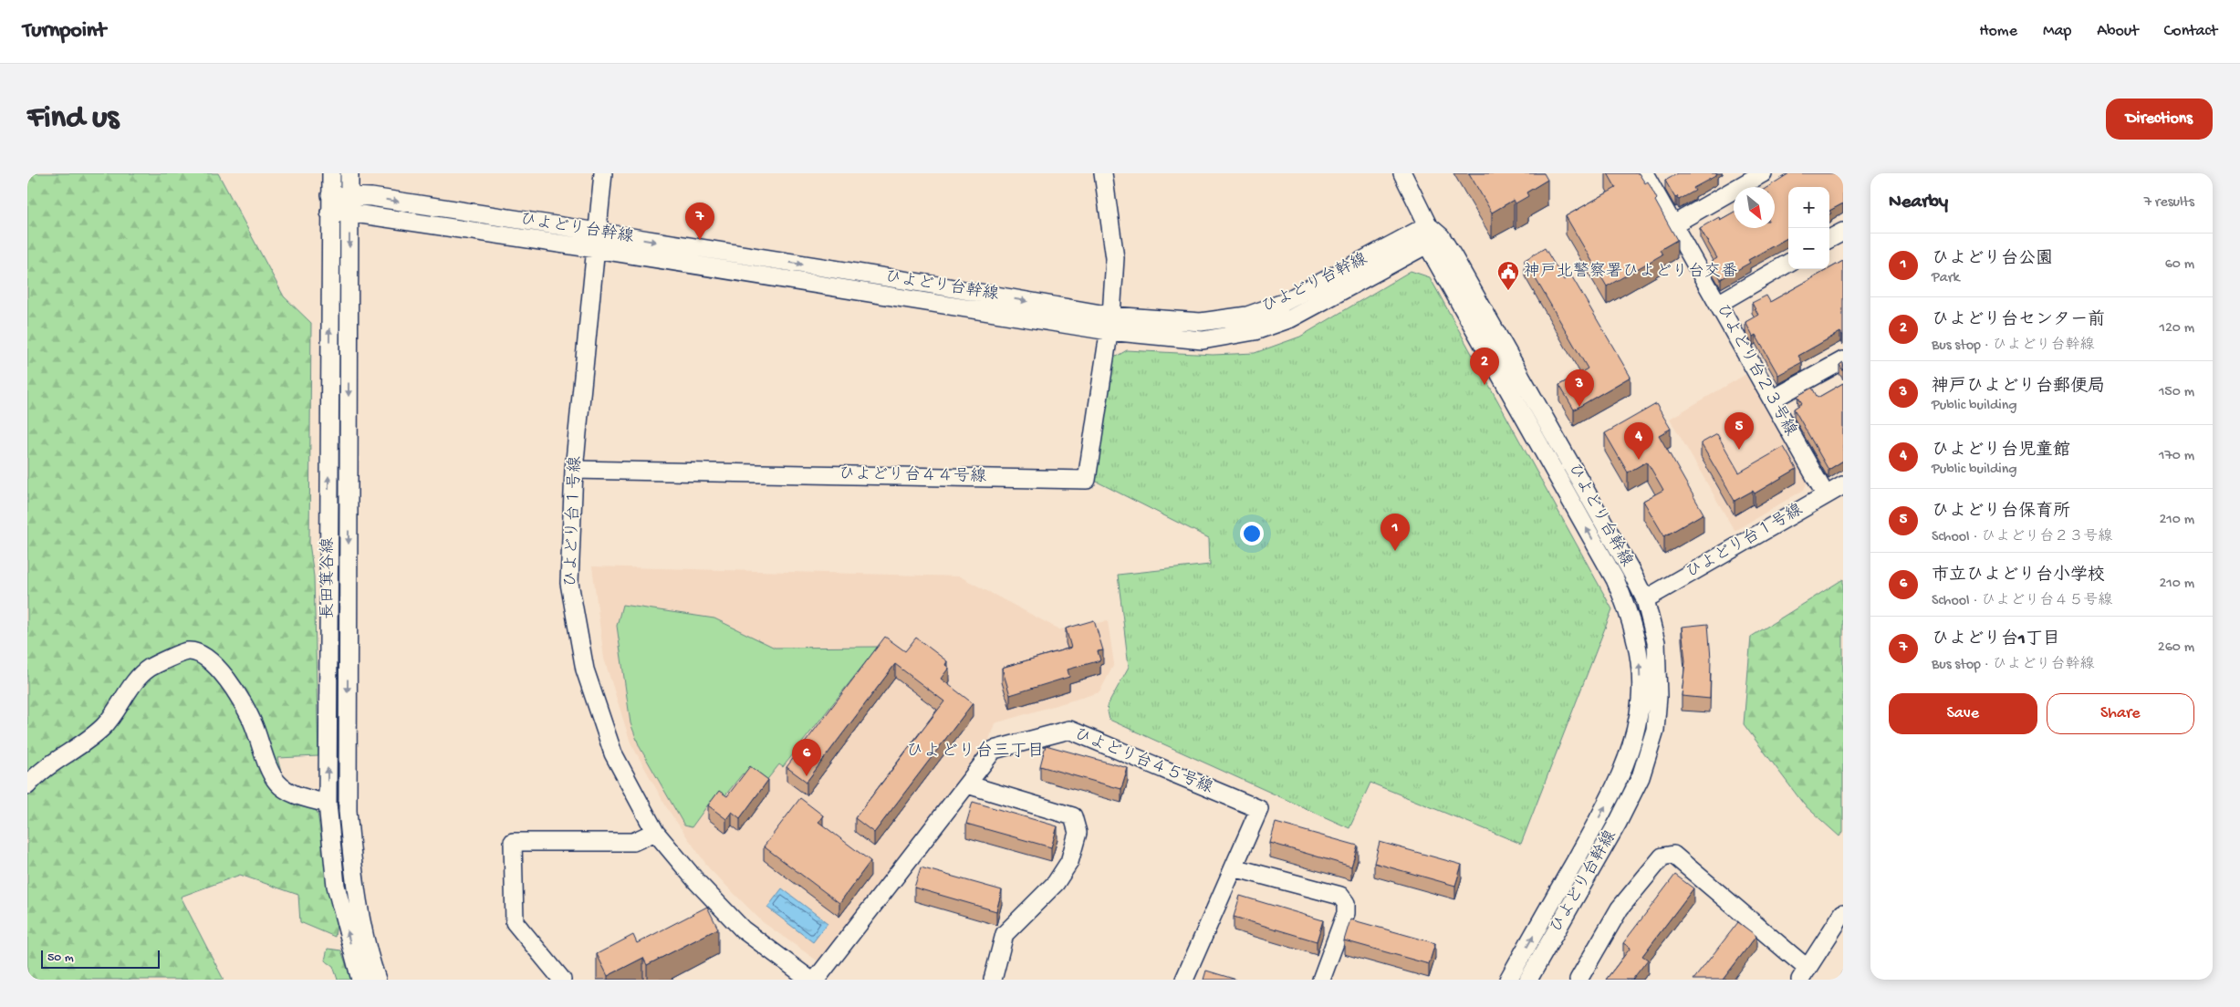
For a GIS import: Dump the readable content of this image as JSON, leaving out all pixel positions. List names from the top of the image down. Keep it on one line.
{"streets":{"street":["ひよどり台幹線","ひよどり台２３号線","ひよどり台４４号線","ひよどり台１号線","長田箕谷線","ひよどり台４５号線"]},"crossings":[["ひよどり台幹線","ひよどり台４４号線"],["ひよどり台幹線","ひよどり台１号線"],["ひよどり台幹線","長田箕谷線"],["ひよどり台２３号線","ひよどり台１号線"],["ひよどり台４４号線","ひよどり台１号線"]],"districts":["ひよどり台三丁目"],"places":{"public building":["神戸北警察署ひよどり台交番"]},"scale_bar":"50 m","north":"bottom right","page":{"header":"Turnpoint","nav":["Home","Map","About","Contact"],"buttons":["Directions",["Save","Share"]],"title":"Find us","heading":["Nearby","7 results"],"map_buttons":["+","−"],"pins":["7","2","3","5","4","1","6"],"list":[{"mark":"1","name":"ひよどり台公園","note":"Park","value":"60 m"},{"mark":"2","name":"ひよどり台センター前","note":"Bus stop · ひよどり台幹線","value":"120 m"},{"mark":"3","name":"神戸ひよどり台郵便局","note":"Public building","value":"150 m"},{"mark":"4","name":"ひよどり台児童館","note":"Public building","value":"170 m"},{"mark":"5","name":"ひよどり台保育所","note":"School · ひよどり台２３号線","value":"210 m"},{"mark":"6","name":"市立ひよどり台小学校","note":"School · ひよどり台４５号線","value":"210 m"},{"mark":"7","name":"ひよどり台1丁目","note":"Bus stop · ひよどり台幹線","value":"260 m"}],"scale":"50 m"}}
